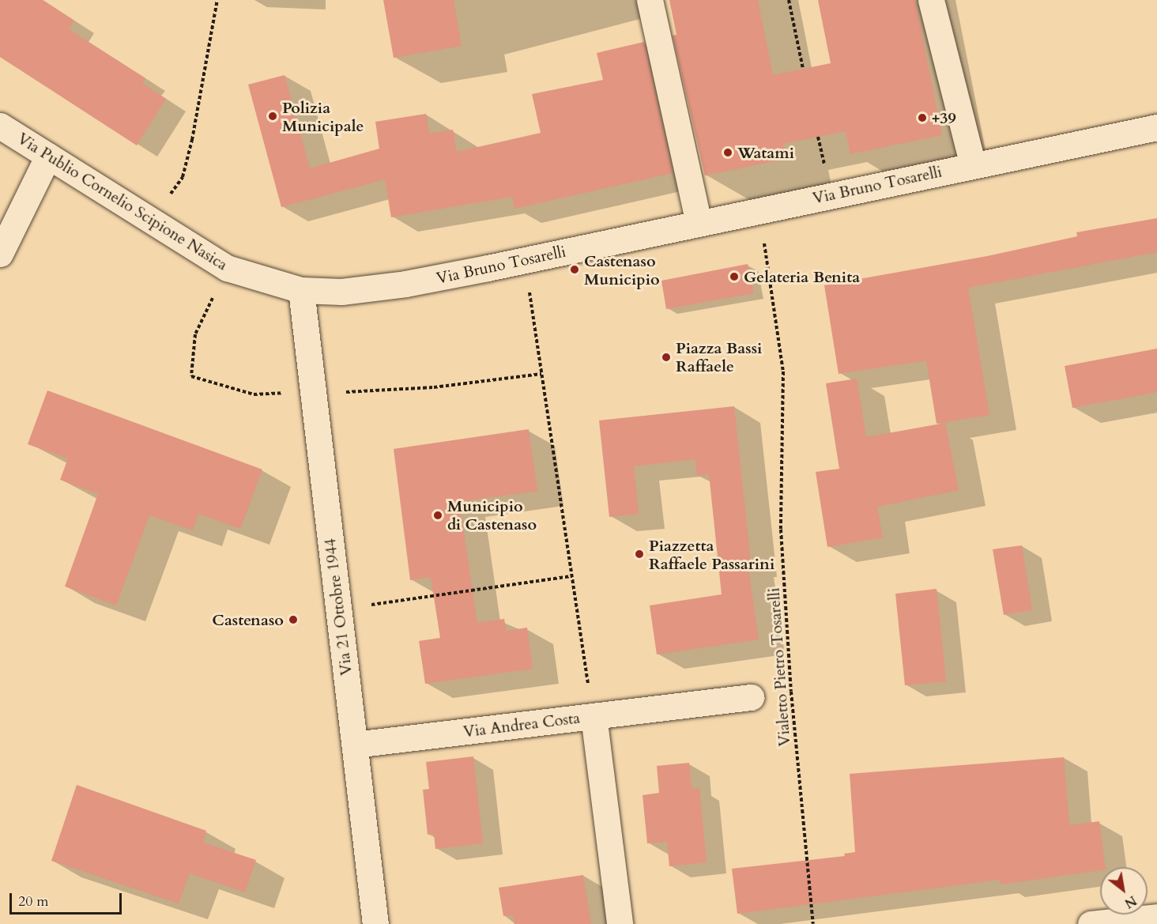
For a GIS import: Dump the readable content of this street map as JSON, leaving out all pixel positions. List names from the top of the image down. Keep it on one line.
{"streets":{"street":["Via Bruno Tosarelli","Via Publio Cornelio Scipione Nasica","Via 21 Ottobre 1944","Via Andrea Costa"],"path":["Vialetto Pietro Tosarelli"]},"crossings":[["Via Bruno Tosarelli","Via Publio Cornelio Scipione Nasica"],["Via Bruno Tosarelli","Via 21 Ottobre 1944"],["Via Bruno Tosarelli","Vialetto Pietro Tosarelli"],["Via Publio Cornelio Scipione Nasica","Via 21 Ottobre 1944"],["Via 21 Ottobre 1944","Via Andrea Costa"]],"places":["Polizia Municipale","+39","Watami","Castenaso Municipio","Gelateria Benita","Piazza Bassi Raffaele","Municipio di Castenaso","Piazzetta Raffaele Passarini","Castenaso"],"scale_bar":"20 m","north":"bottom right"}
